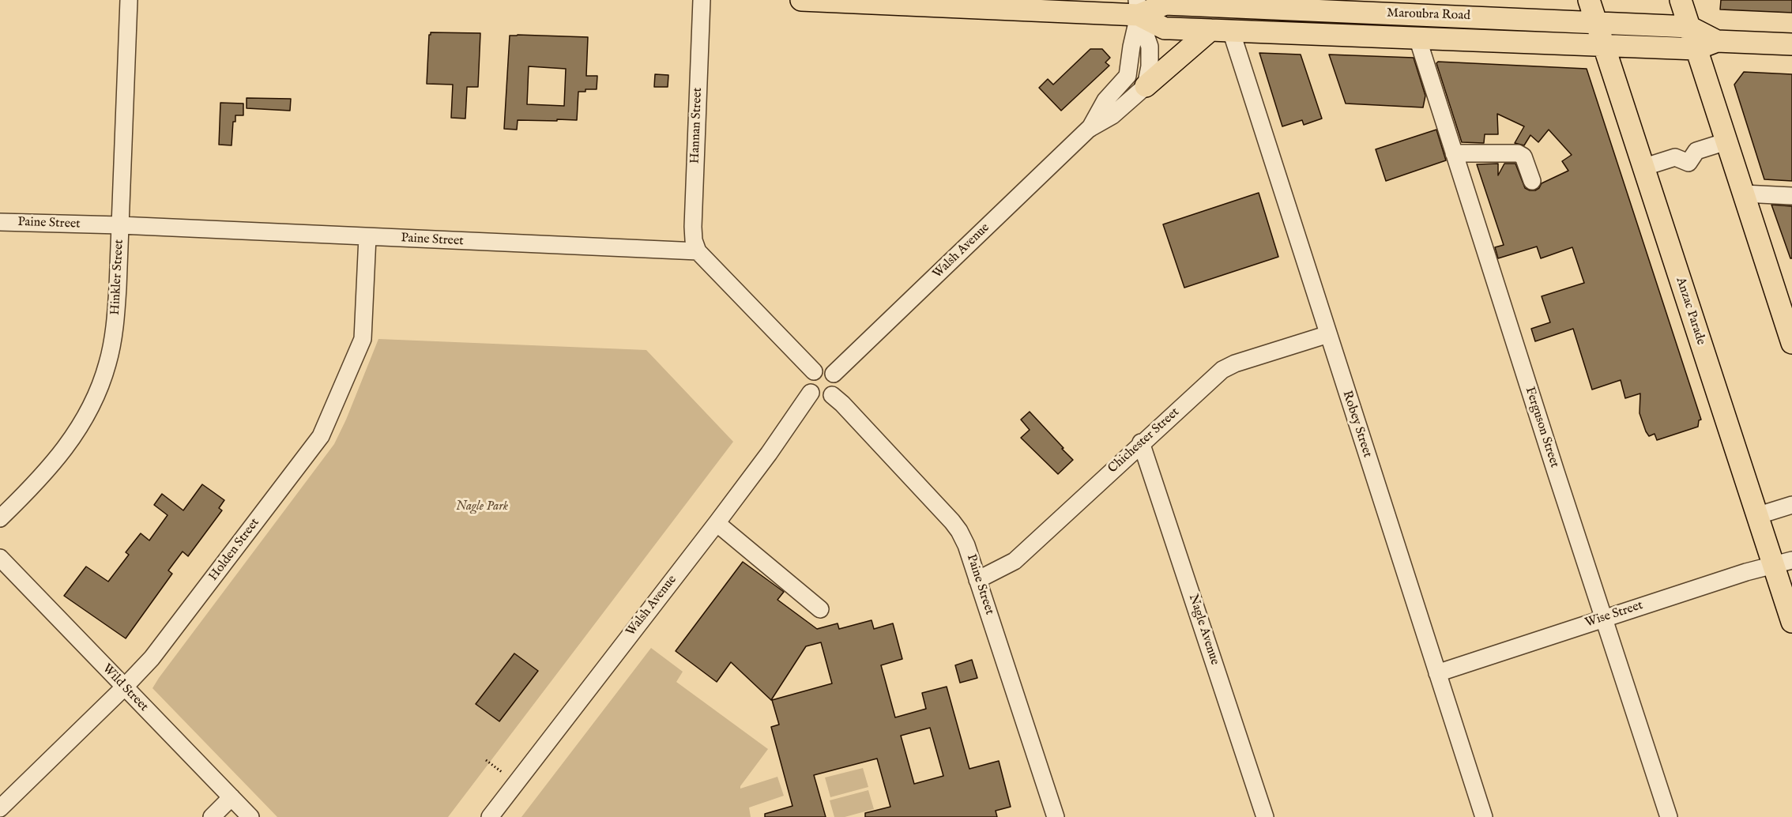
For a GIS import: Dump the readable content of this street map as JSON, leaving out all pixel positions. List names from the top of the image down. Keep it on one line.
{"streets":{"main road":["Maroubra Road","Anzac Parade"],"street":["Hannan Street","Paine Street","Walsh Avenue","Hinkler Street","Robey Street","Ferguson Street","Chichester Street","Holden Street","Wise Street","Nagle Avenue","Wild Street"]},"crossings":[["Maroubra Road","Walsh Avenue"],["Maroubra Road","Anzac Parade"],["Maroubra Road","Robey Street"],["Maroubra Road","Ferguson Street"],["Hannan Street","Paine Street"],["Paine Street","Walsh Avenue"],["Paine Street","Hinkler Street"],["Paine Street","Chichester Street"],["Paine Street","Holden Street"],["Anzac Parade","Wise Street"],["Robey Street","Chichester Street"],["Robey Street","Wise Street"],["Ferguson Street","Wise Street"],["Chichester Street","Nagle Avenue"],["Holden Street","Wild Street"]],"parks":["Nagle Park"]}
